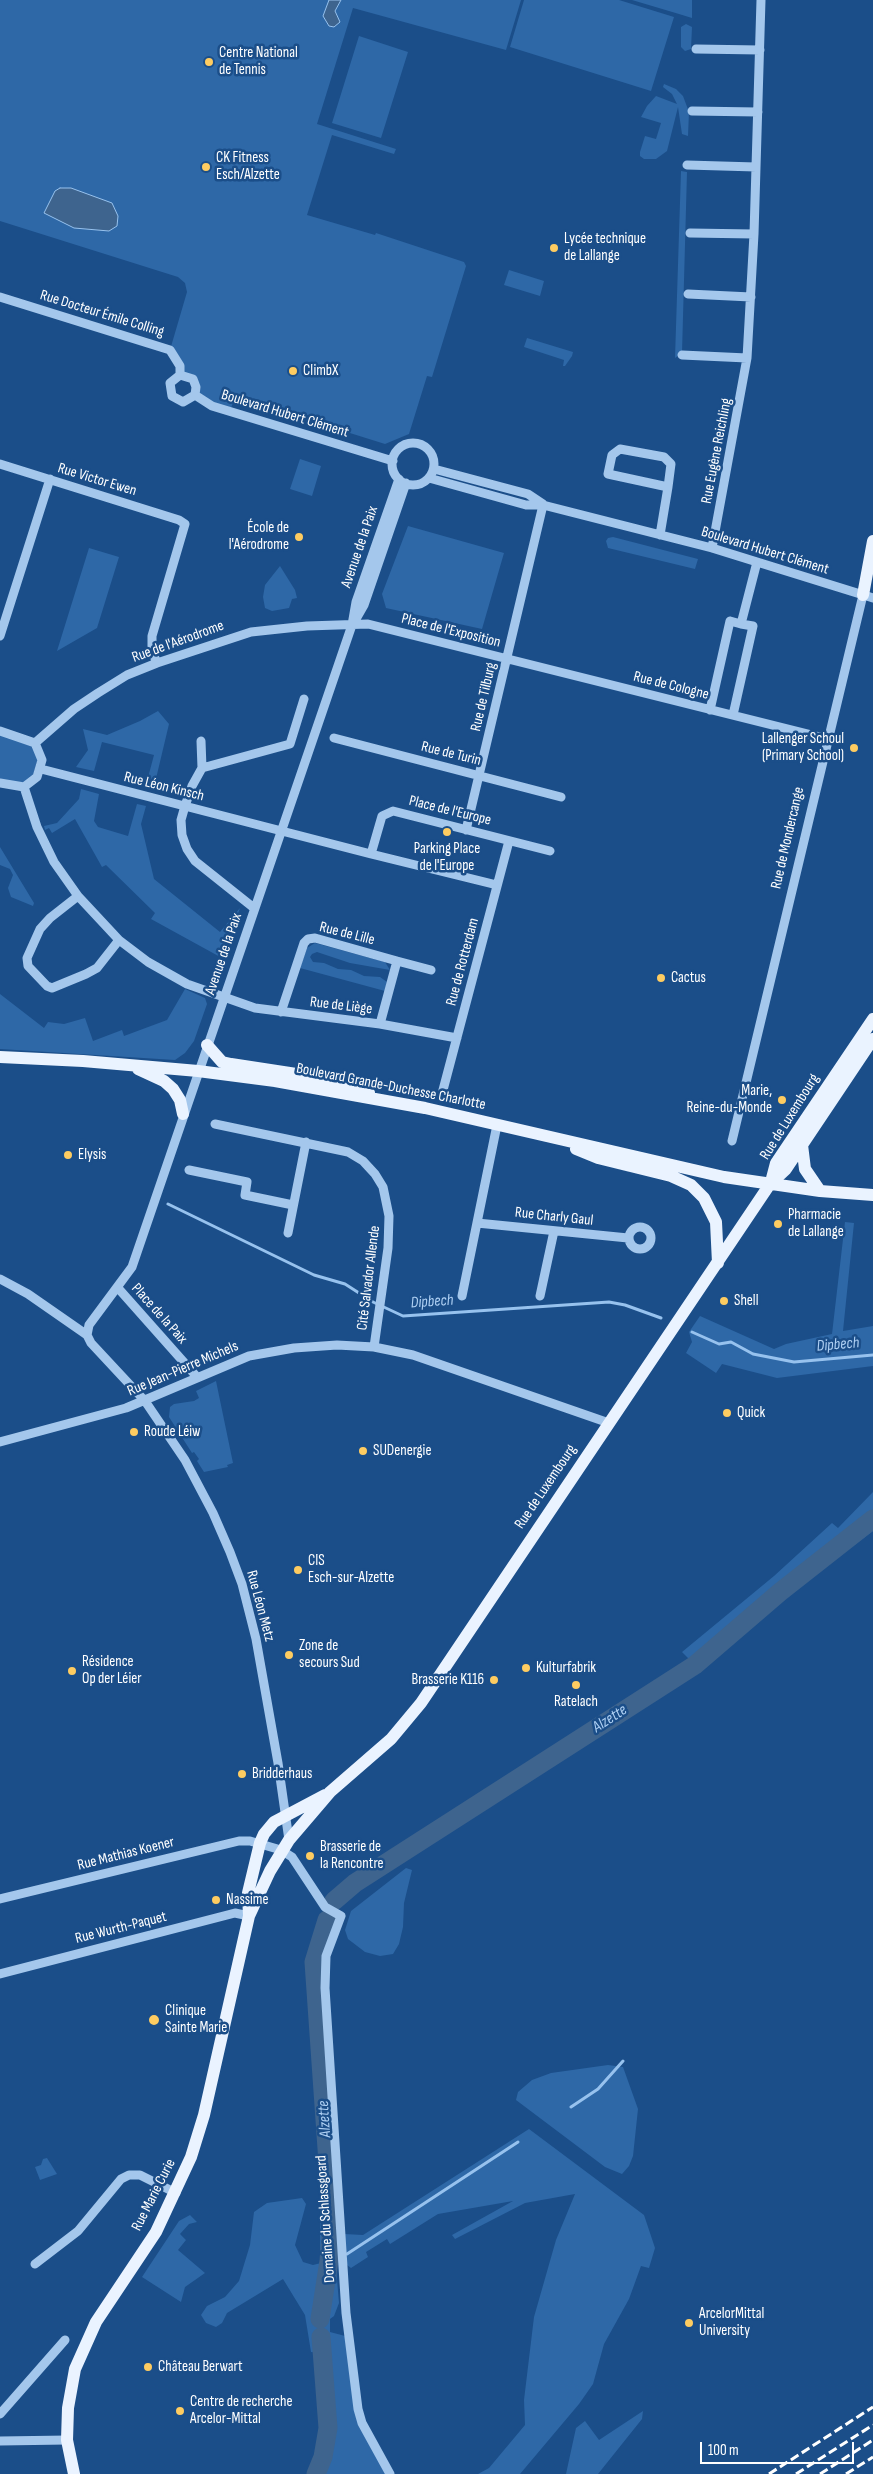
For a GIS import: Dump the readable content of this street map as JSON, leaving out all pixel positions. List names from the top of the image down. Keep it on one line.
{"streets":{"main road":["Rue de Mondercange","Boulevard Grande-Duchesse Charlotte","Rue de Luxembourg","Rue Marie Curie"],"street":["Rue Docteur Émile Colling","Boulevard Hubert Clément","Rue Eugène Reichling","Rue Victor Ewen","Avenue de la Paix","Place de l'Exposition","Rue de l'Aérodrome","Rue de Cologne","Rue de Tilburg","Rue de Turin","Rue Léon Kinsch","Place de l'Europe","Rue de Lille","Rue de Rotterdam","Rue de Liège","Rue Charly Gaul","Cité Salvador Allende","Place de la Paix","Rue Jean-Pierre Michels","Rue Léon Metz","Rue Mathias Koener","Rue Wurth-Paquet","Domaine du Schlassgoard"]},"crossings":[["Rue Docteur Émile Colling","Boulevard Hubert Clément"],["Boulevard Hubert Clément","Rue Eugène Reichling"],["Boulevard Hubert Clément","Avenue de la Paix"],["Boulevard Hubert Clément","Place de l'Exposition"],["Boulevard Hubert Clément","Rue de Mondercange"],["Rue Victor Ewen","Rue de l'Aérodrome"],["Avenue de la Paix","Place de l'Exposition"],["Avenue de la Paix","Rue de l'Aérodrome"],["Avenue de la Paix","Rue Léon Kinsch"],["Avenue de la Paix","Rue de Liège"],["Avenue de la Paix","Boulevard Grande-Duchesse Charlotte"],["Avenue de la Paix","Place de la Paix"],["Place de l'Exposition","Rue de l'Aérodrome"],["Place de l'Exposition","Rue de Cologne"],["Place de l'Exposition","Rue de Tilburg"],["Rue de Cologne","Rue de Tilburg"],["Rue de Cologne","Rue de Mondercange"],["Rue de Tilburg","Rue de Turin"],["Rue de Tilburg","Place de l'Europe"],["Place de l'Europe","Rue de Rotterdam"],["Rue de Lille","Rue de Liège"],["Rue de Rotterdam","Rue de Liège"],["Boulevard Grande-Duchesse Charlotte","Rue de Luxembourg"],["Rue de Luxembourg","Rue Jean-Pierre Michels"],["Cité Salvador Allende","Rue Jean-Pierre Michels"],["Place de la Paix","Rue Jean-Pierre Michels"],["Rue Jean-Pierre Michels","Rue Léon Metz"],["Rue Léon Metz","Rue Mathias Koener"],["Rue Léon Metz","Domaine du Schlassgoard"],["Rue Mathias Koener","Domaine du Schlassgoard"],["Rue Wurth-Paquet","Rue Marie Curie"]],"water":["Dipbech","Alzette"],"places":["Centre National de Tennis","CK Fitness Esch/Alzette","Lycée technique de Lallange","ClimbX","École de l'Aérodrome","Lallenger Schoul (Primary School)","Parking Place de l'Europe","Cactus","Marie, Reine-du-Monde","Elysis","Pharmacie de Lallange","Shell","Quick","Roude Léiw","SUDenergie","CIS Esch-sur-Alzette","Zone de secours Sud","Kulturfabrik","Résidence Op der Léier","Brasserie K116","Ratelach","Bridderhaus","Brasserie de la Rencontre","Nassime","Clinique Sainte Marie","ArcelorMittal University","Château Berwart","Centre de recherche Arcelor-Mittal"],"scale_bar":"100 m"}
